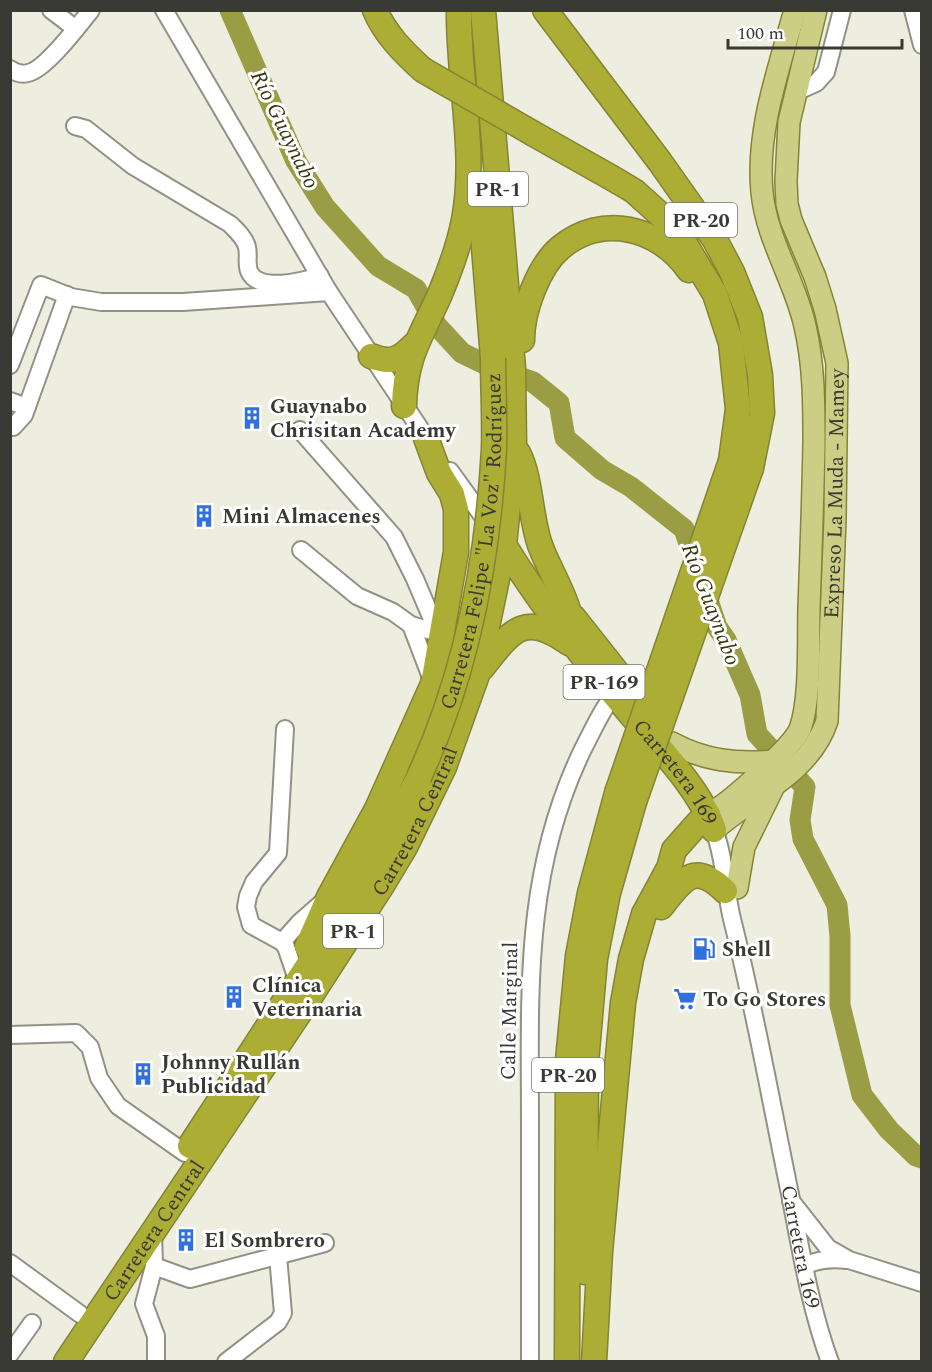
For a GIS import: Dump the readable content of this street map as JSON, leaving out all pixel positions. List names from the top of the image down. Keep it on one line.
{"streets":{"highway":["PR-1","PR-20","Carretera Felipe \"La Voz\" Rodríguez","PR-169","Carretera 169","Carretera Central"],"main road":["Expreso La Muda - Mamey"],"street":["Calle Marginal"]},"crossings":[["Expreso La Muda - Mamey","Carretera 169"],["Carretera Felipe \"La Voz\" Rodríguez","Carretera Central"],["Carretera 169","Carretera Central"],["Carretera 169","Calle Marginal"]],"water":["Río Guaynabo"],"places":{"building":["Guaynabo Chrisitan Academy","Mini Almacenes","Clínica Veterinaria","Johnny Rullán Publicidad","El Sombrero"],"fuel station":["Shell"],"supermarket":["To Go Stores"]},"scale_bar":"100 m"}
